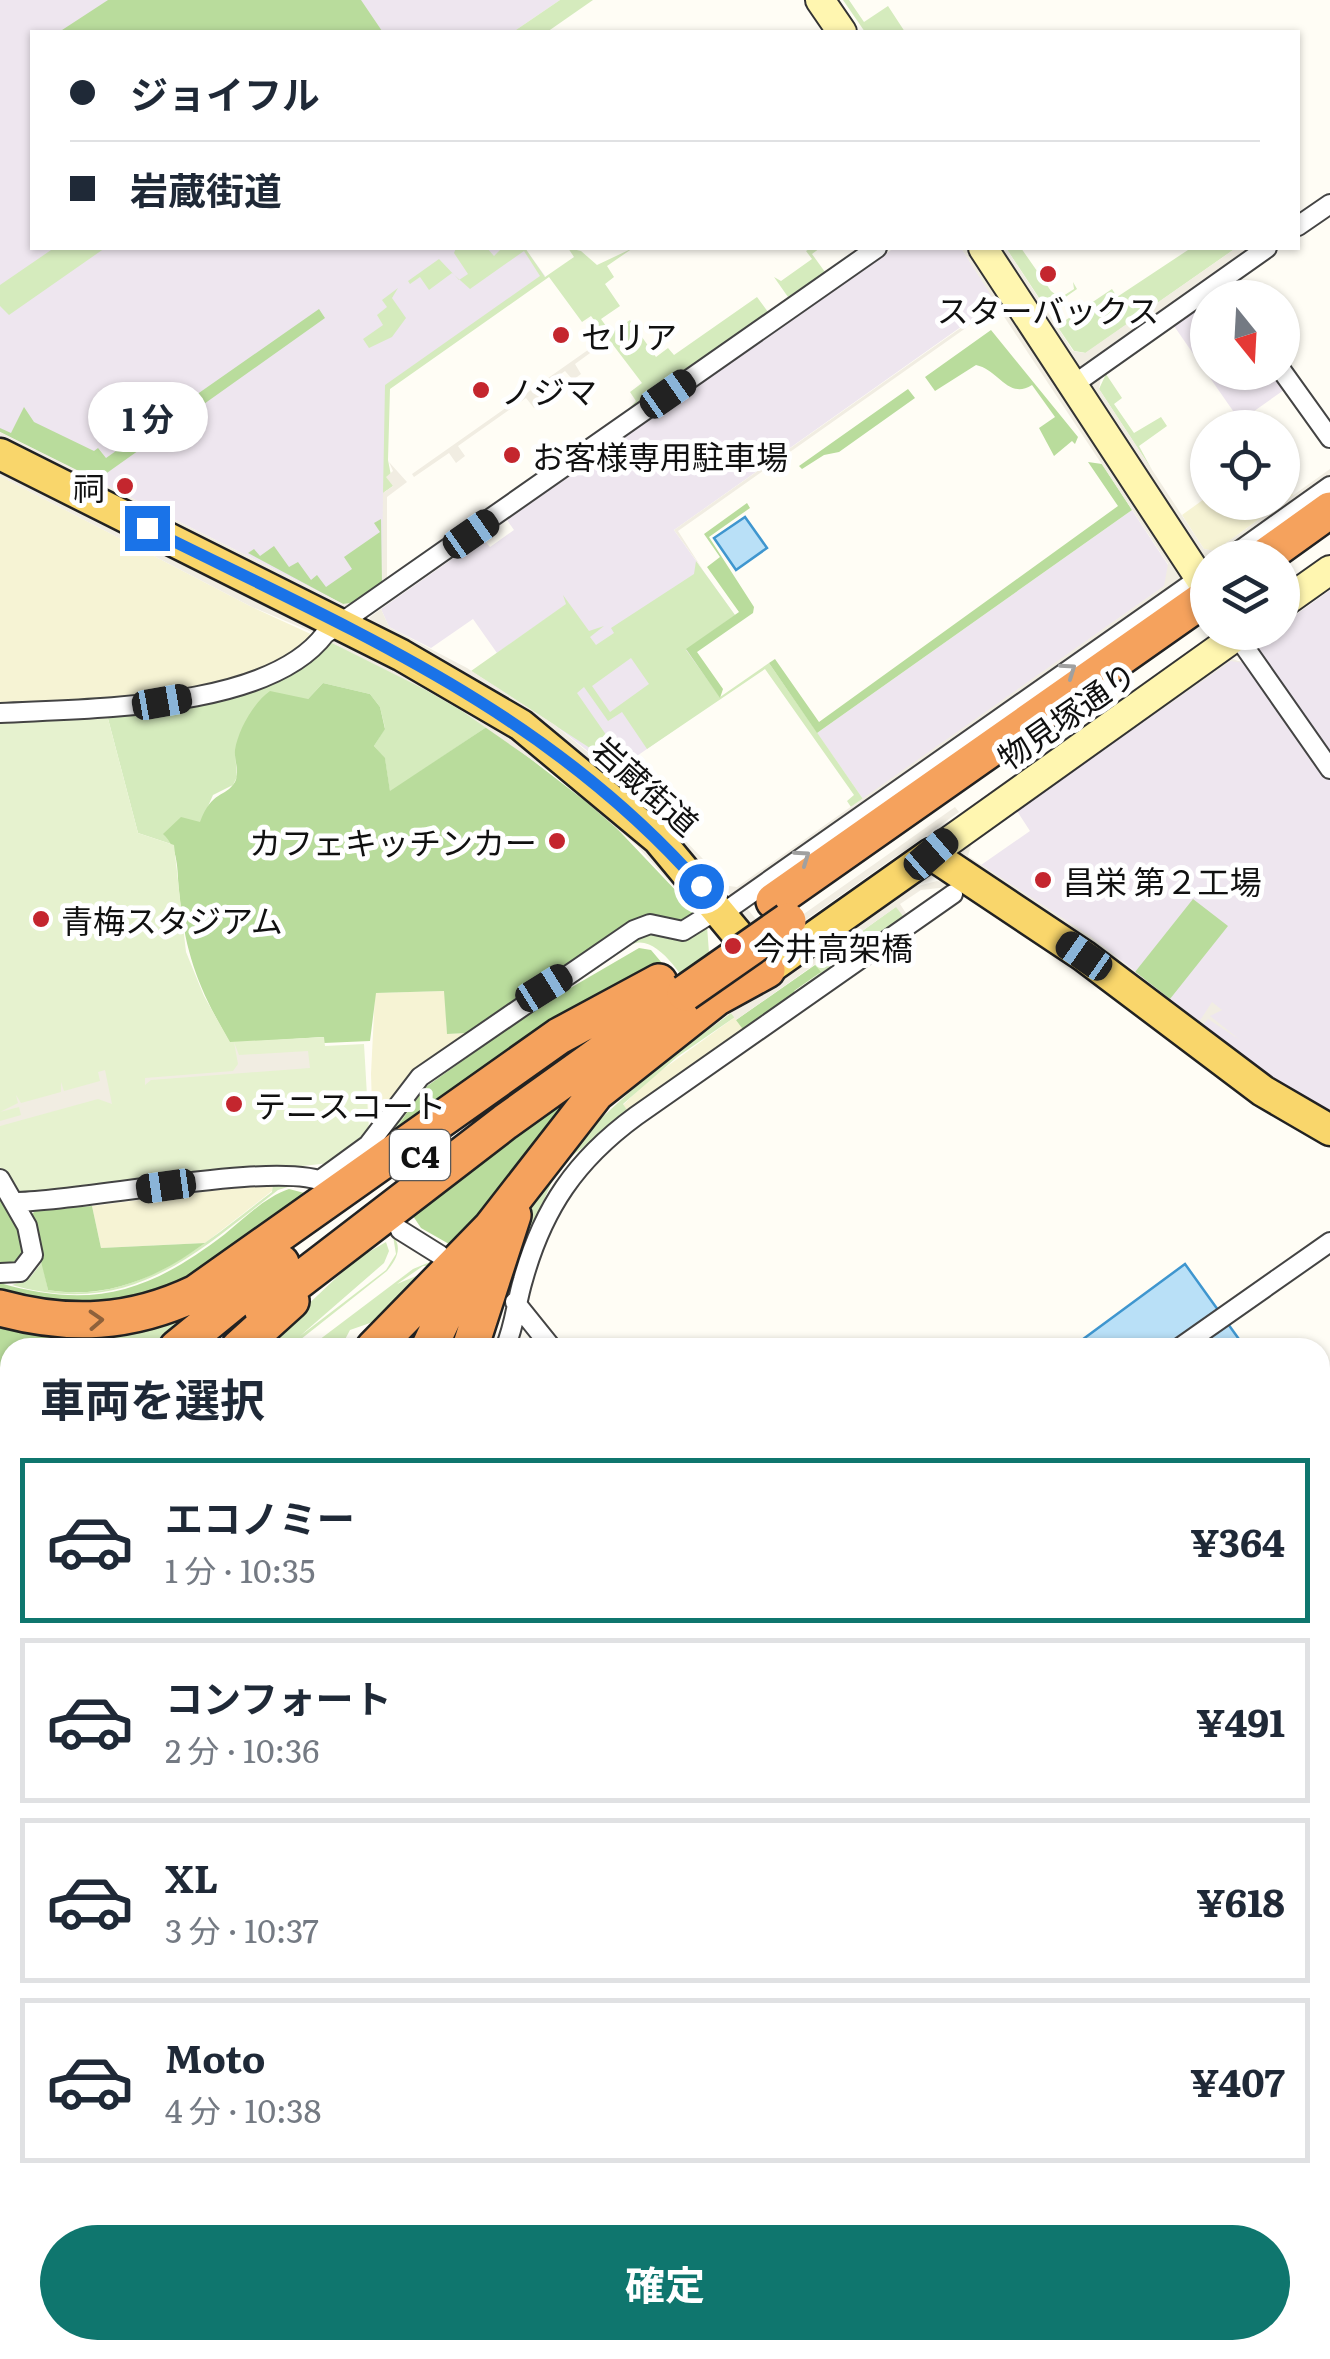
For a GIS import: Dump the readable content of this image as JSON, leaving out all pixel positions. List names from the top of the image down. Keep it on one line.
{"streets":{"highway":["C4"],"main road":["岩蔵街道"],"street":["物見塚通り"]},"places":["スターバックス","セリア","ノジマ","お客様専用駐車場","祠","カフェキッチンカー","昌栄 第２工場","青梅スタジアム","今井高架橋","テニスコート"],"north":"bottom","page":{"banner":["ジョイフル","岩蔵街道"],"bubble":"1 分","heading":"車両を選択","list":[{"name":"エコノミー","note":"1 分 · 10:35","value":"¥364"},{"name":"コンフォート","note":"2 分 · 10:36","value":"¥491"},{"name":"XL","note":"3 分 · 10:37","value":"¥618"},{"name":"Moto","note":"4 分 · 10:38","value":"¥407"}],"buttons":"確定"}}
